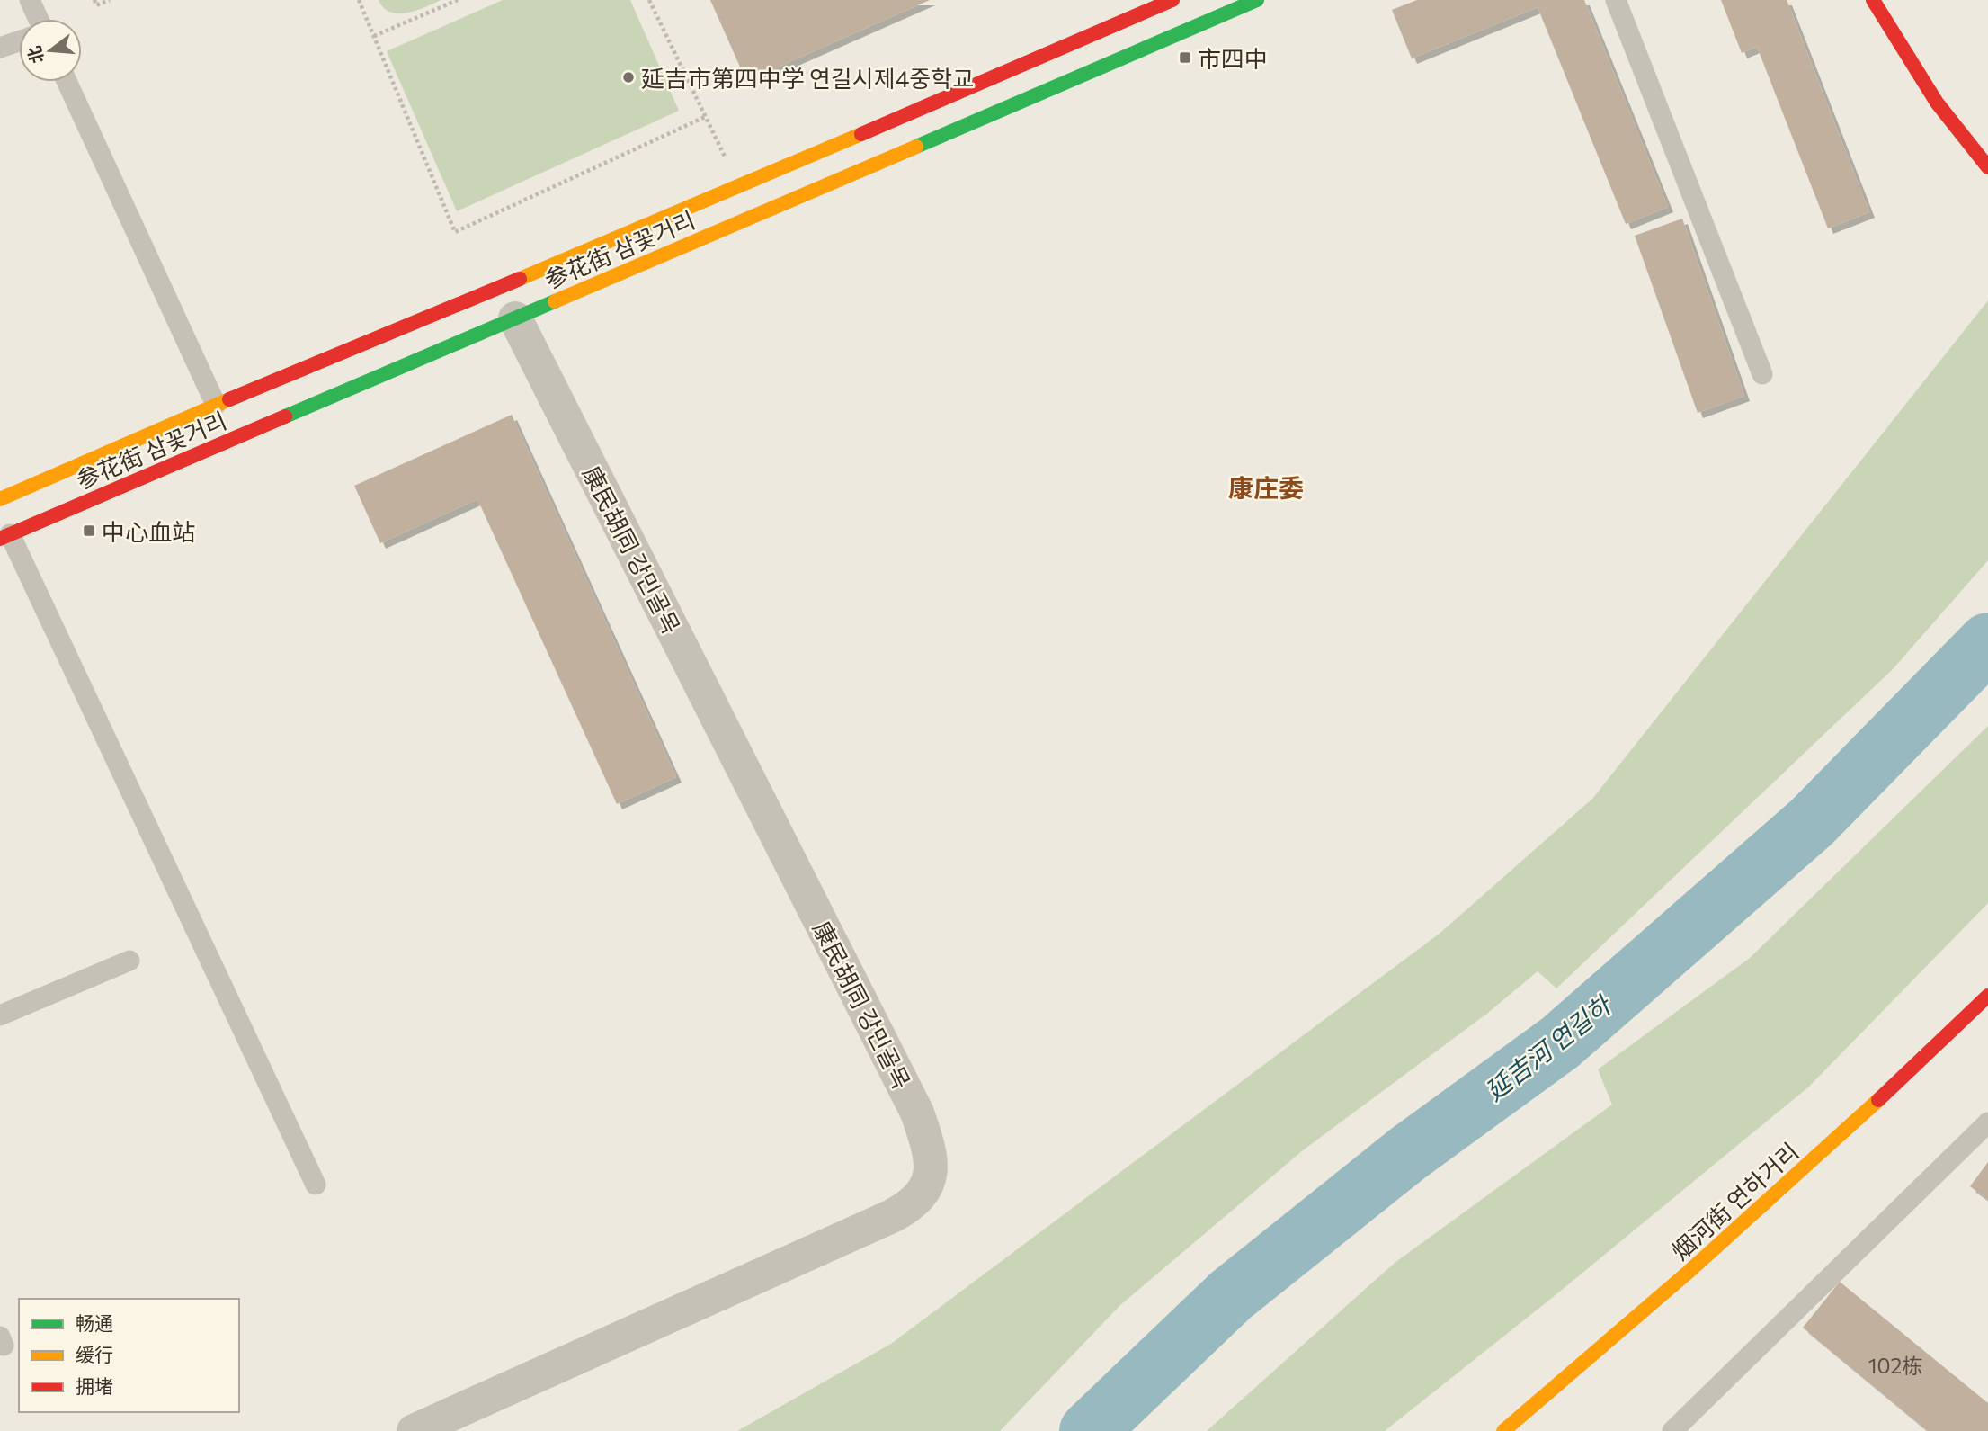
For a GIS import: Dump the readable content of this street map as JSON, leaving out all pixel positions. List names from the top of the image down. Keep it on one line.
{"streets":{"main road":["参花街 삼꽃거리","烟河街 연하거리"],"street":["康民胡同 강민골목"]},"crossings":[["参花街 삼꽃거리","康民胡同 강민골목"]],"districts":["康庄委"],"water":["延吉河 연길하"],"places":{"transit":["市四中","中心血站"],"other":["延吉市第四中学 연길시제4중학교"]},"house_numbers":["102栋"],"legend":["畅通","缓行","拥堵"],"north":"left"}
